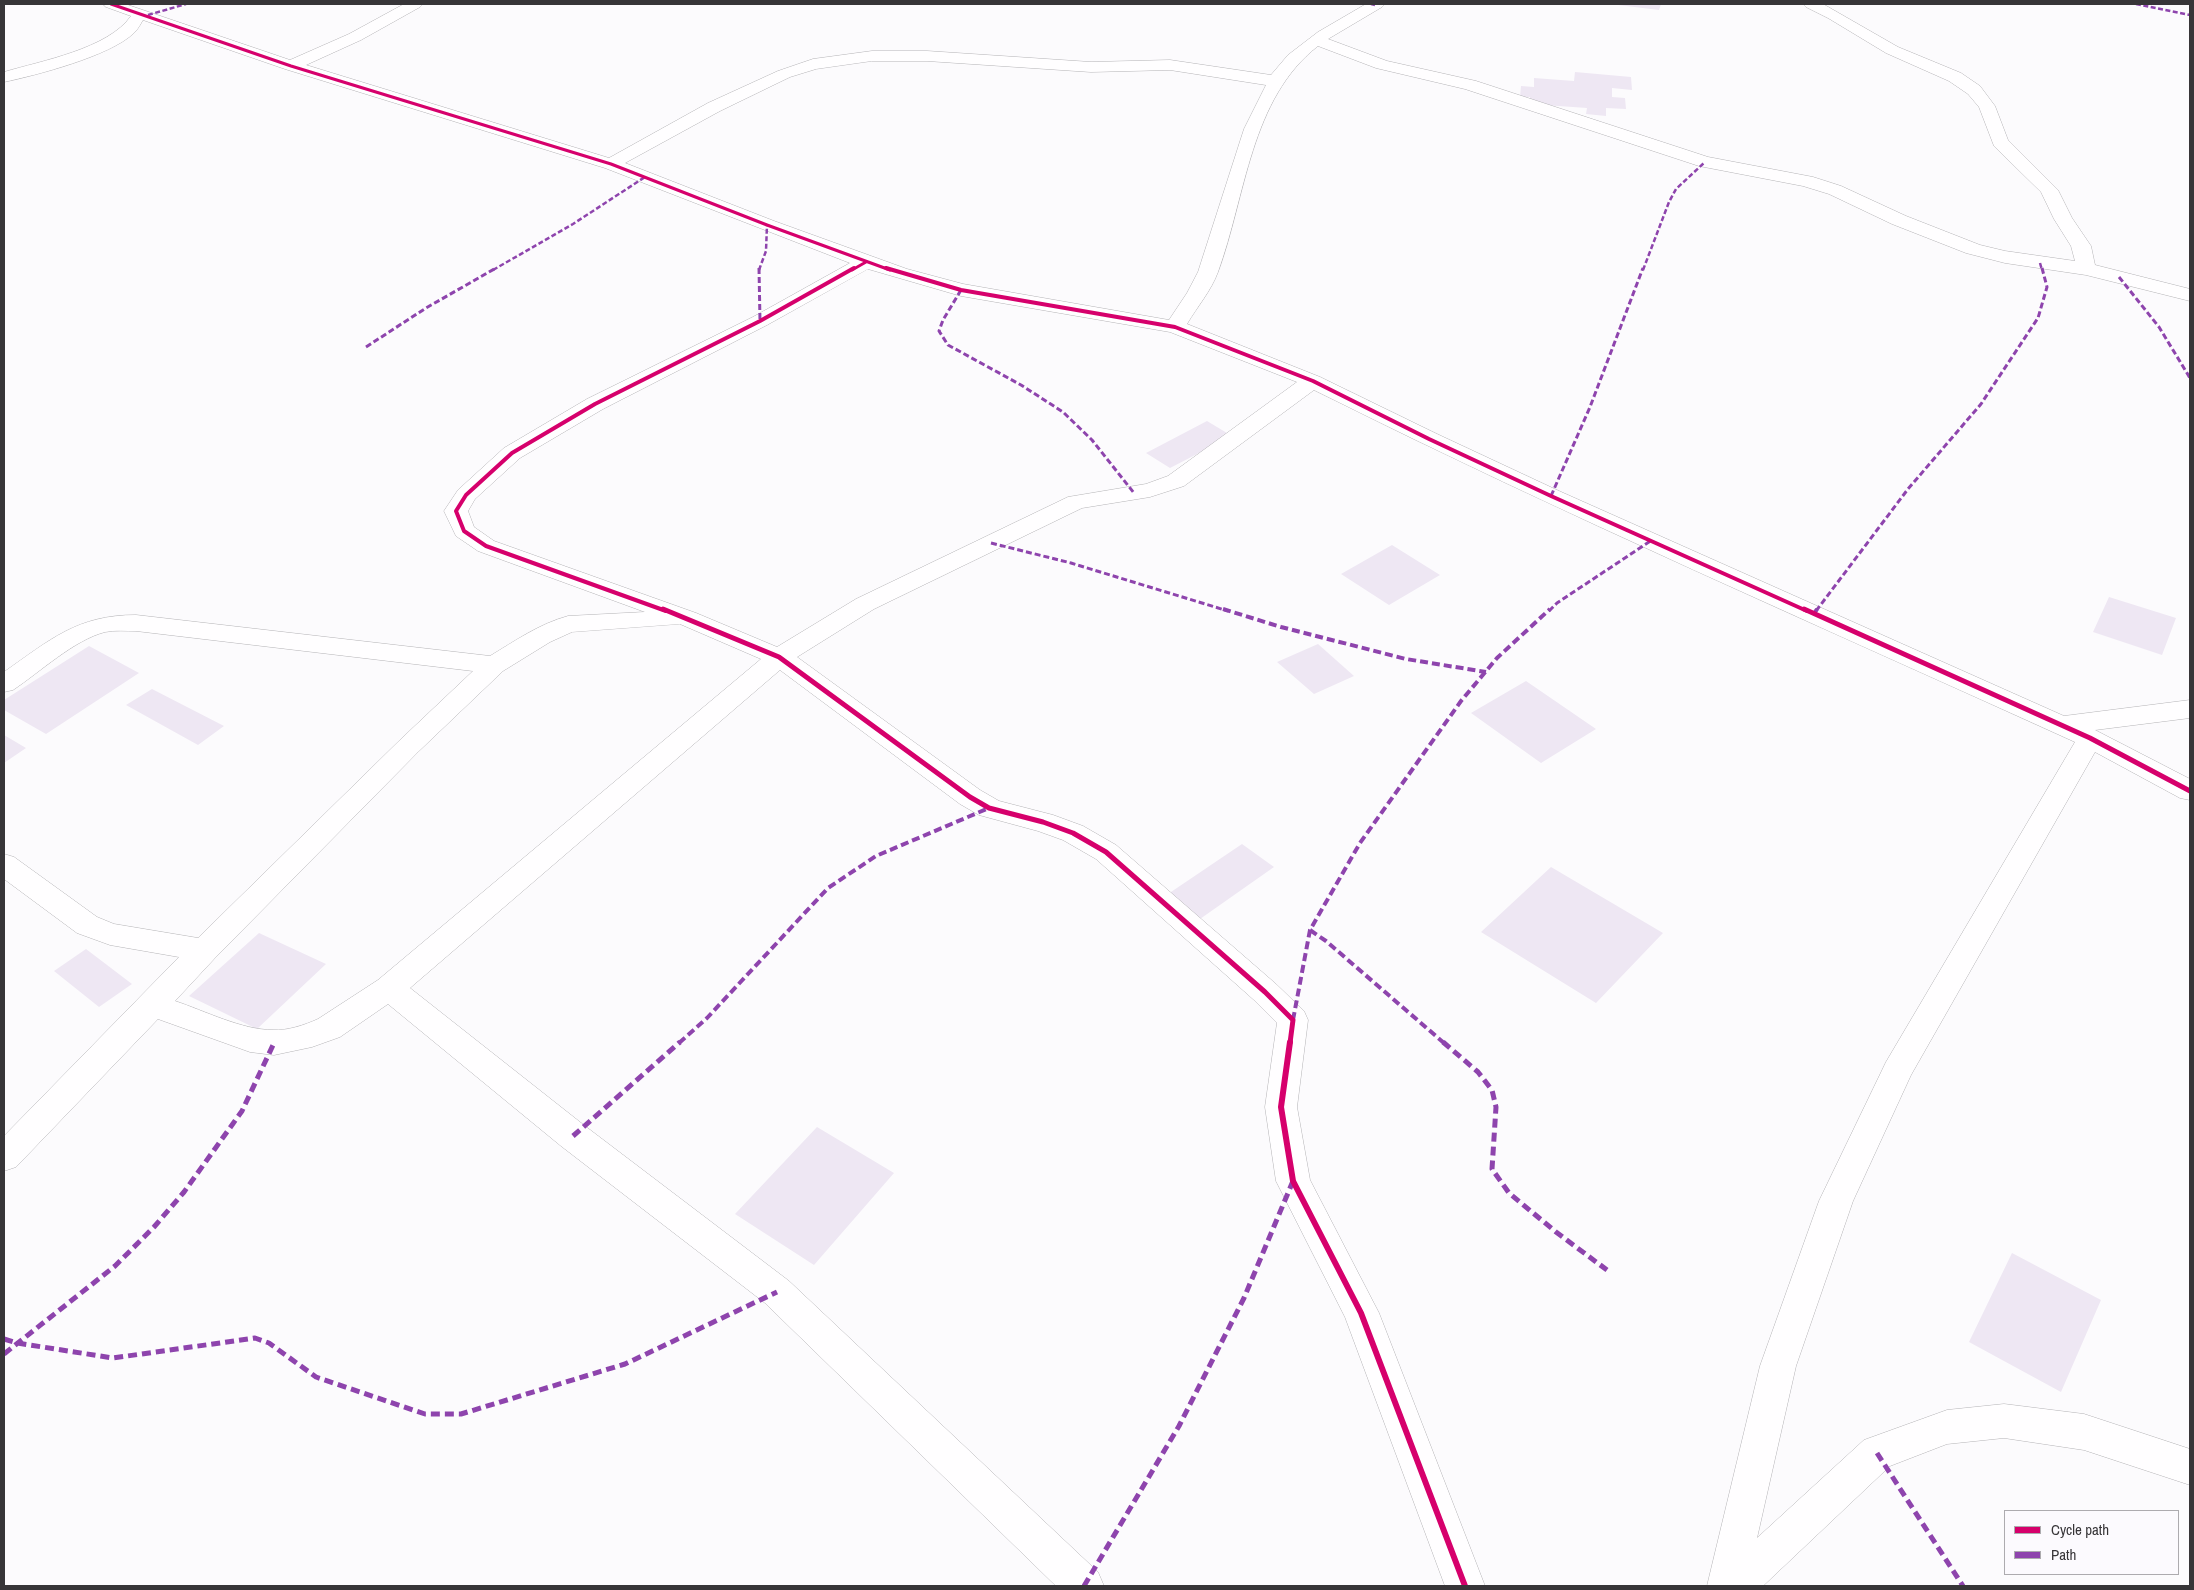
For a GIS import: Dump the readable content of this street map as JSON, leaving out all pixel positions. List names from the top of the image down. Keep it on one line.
{"legend":["Cycle path","Path"]}
